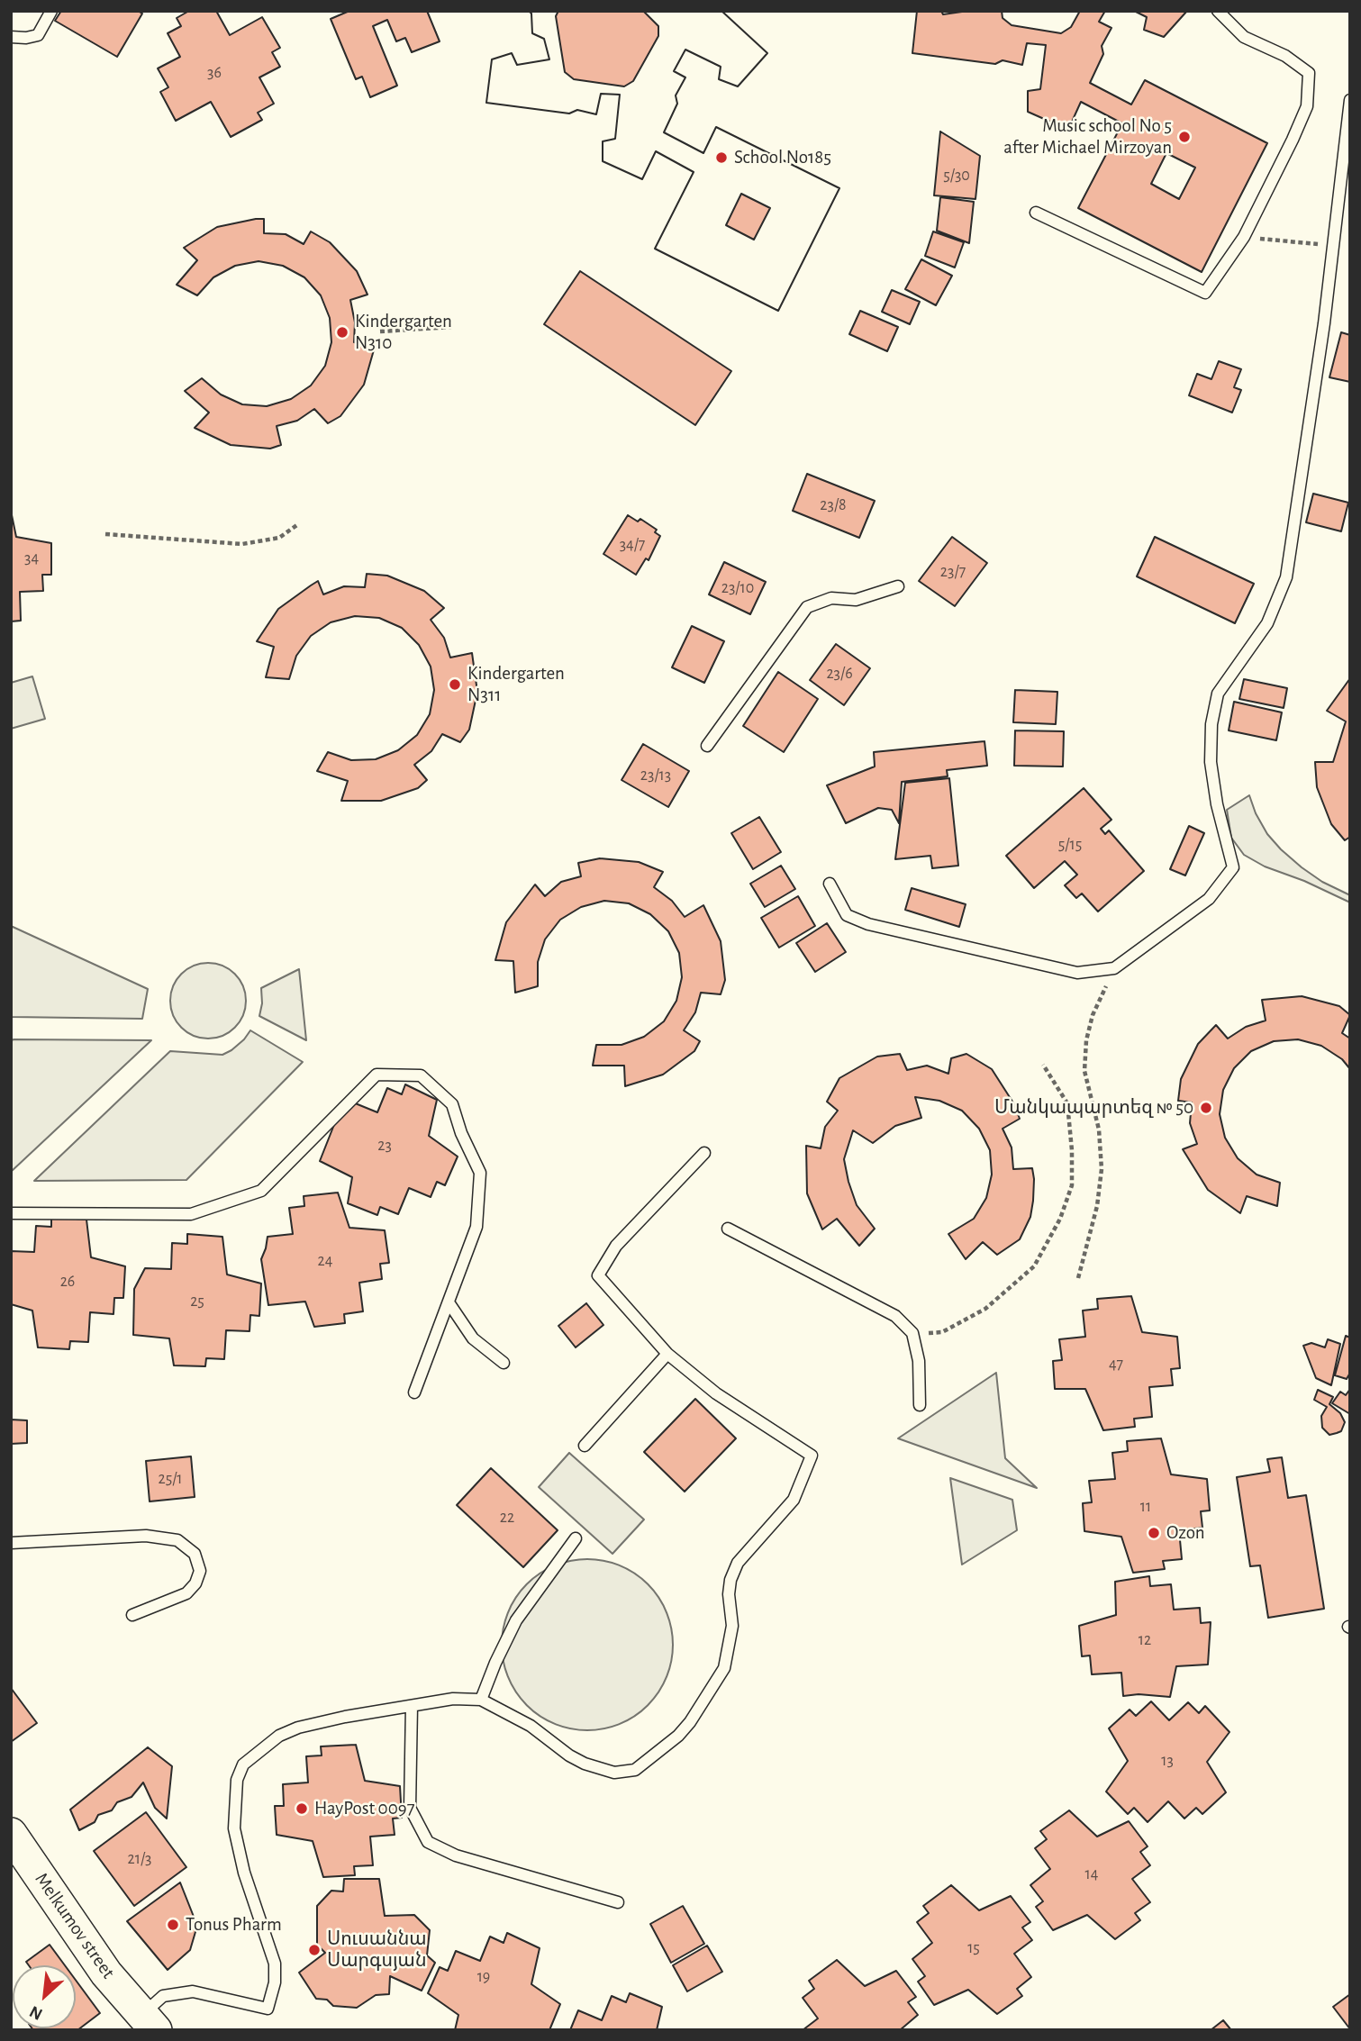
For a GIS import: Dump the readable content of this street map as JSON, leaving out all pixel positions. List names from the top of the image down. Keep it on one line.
{"streets":{"street":["Melkumov street"]},"places":["Music school No 5 after Michael Mirzoyan","School No185","Kindergarten N310","Kindergarten N311","Մանկապարտեզ № 50","Ozon","HayPost 0097","Tonus Pharm","Սուսաննա Սարգսյան"],"house_numbers":["36","5/30","23/8","34/7","34","23/7","23/10","23/6","23/13","5/15","23","24","26","25","47","25/1","11","22","12","13","21/3","14","15","19"],"north":"bottom left"}
